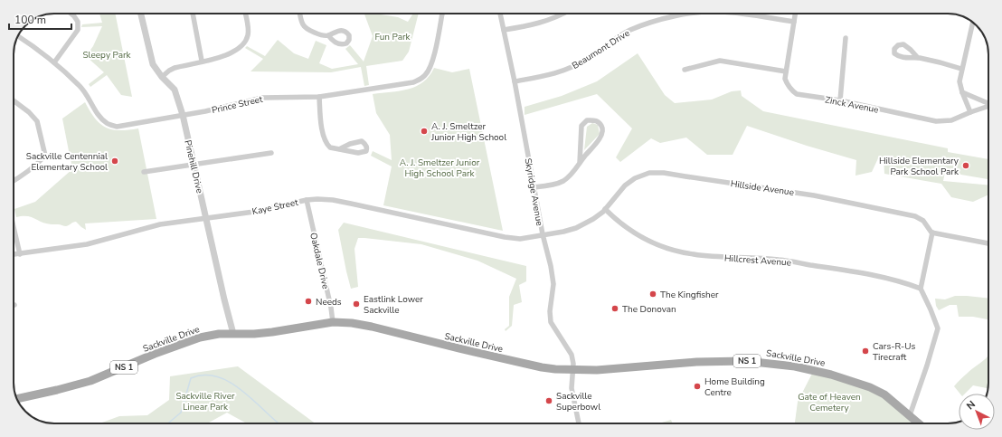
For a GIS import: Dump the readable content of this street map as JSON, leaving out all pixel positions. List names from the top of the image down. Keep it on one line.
{"streets":{"main road":["Sackville Drive","NS 1"],"street":["Beaumont Drive","Prince Street","Zinck Avenue","Pinehill Drive","Hillside Avenue","Skyridge Avenue","Kaye Street","Hillcrest Avenue","Oakdale Drive"]},"crossings":[["Beaumont Drive","Zinck Avenue"],["Beaumont Drive","Skyridge Avenue"],["Prince Street","Pinehill Drive"],["Pinehill Drive","Kaye Street"],["Pinehill Drive","Sackville Drive"],["Hillside Avenue","Skyridge Avenue"],["Hillside Avenue","Kaye Street"],["Hillside Avenue","Hillcrest Avenue"],["Skyridge Avenue","Kaye Street"],["Skyridge Avenue","Sackville Drive"],["Kaye Street","Oakdale Drive"],["Oakdale Drive","Sackville Drive"]],"parks":["Fun Park","Sleepy Park","A. J. Smeltzer Junior High School Park","Sackville River Linear Park","Gate of Heaven Cemetery"],"places":["A. J. Smeltzer Junior High School","Sackville Centennial Elementary School","Hillside Elementary Park School Park","The Kingfisher","Needs","Eastlink Lower Sackville","The Donovan","Cars-R-Us Tirecraft","Home Building Centre","Sackville Superbowl"],"scale_bar":"100 m","north":"top left"}
